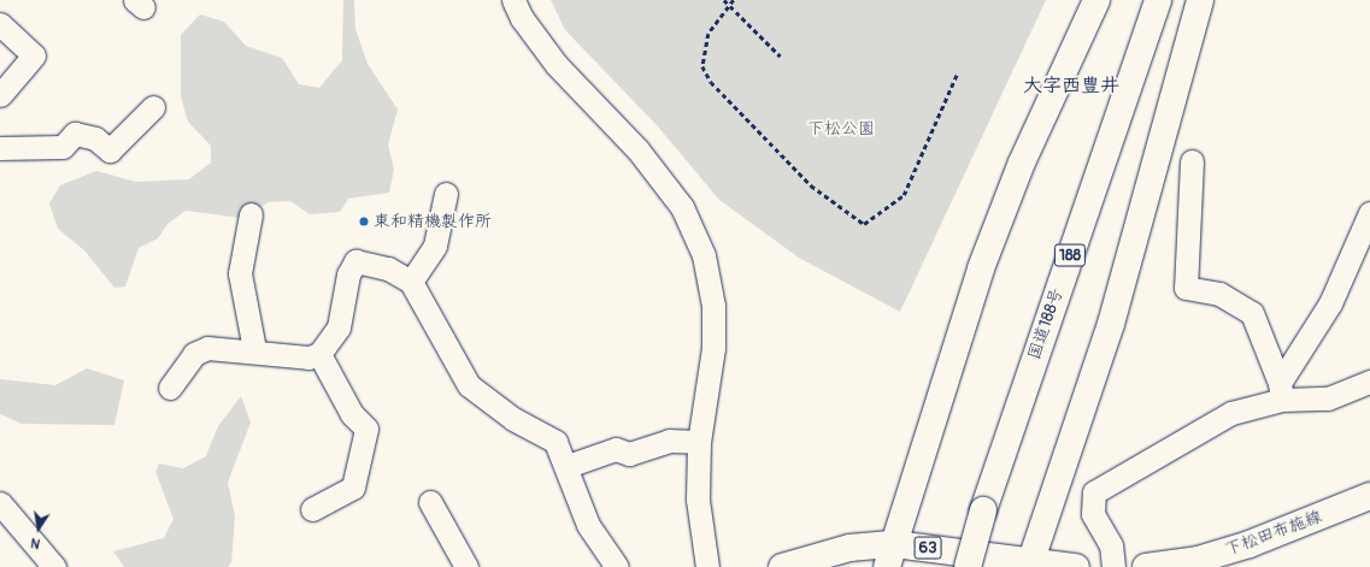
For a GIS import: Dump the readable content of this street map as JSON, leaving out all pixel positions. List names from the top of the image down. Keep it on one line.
{"streets":{"main road":["188","国道188号","下松田布施線","63"]},"districts":["大字西豊井"],"parks":["下松公園"],"places":["東和精機製作所"],"north":"bottom"}
